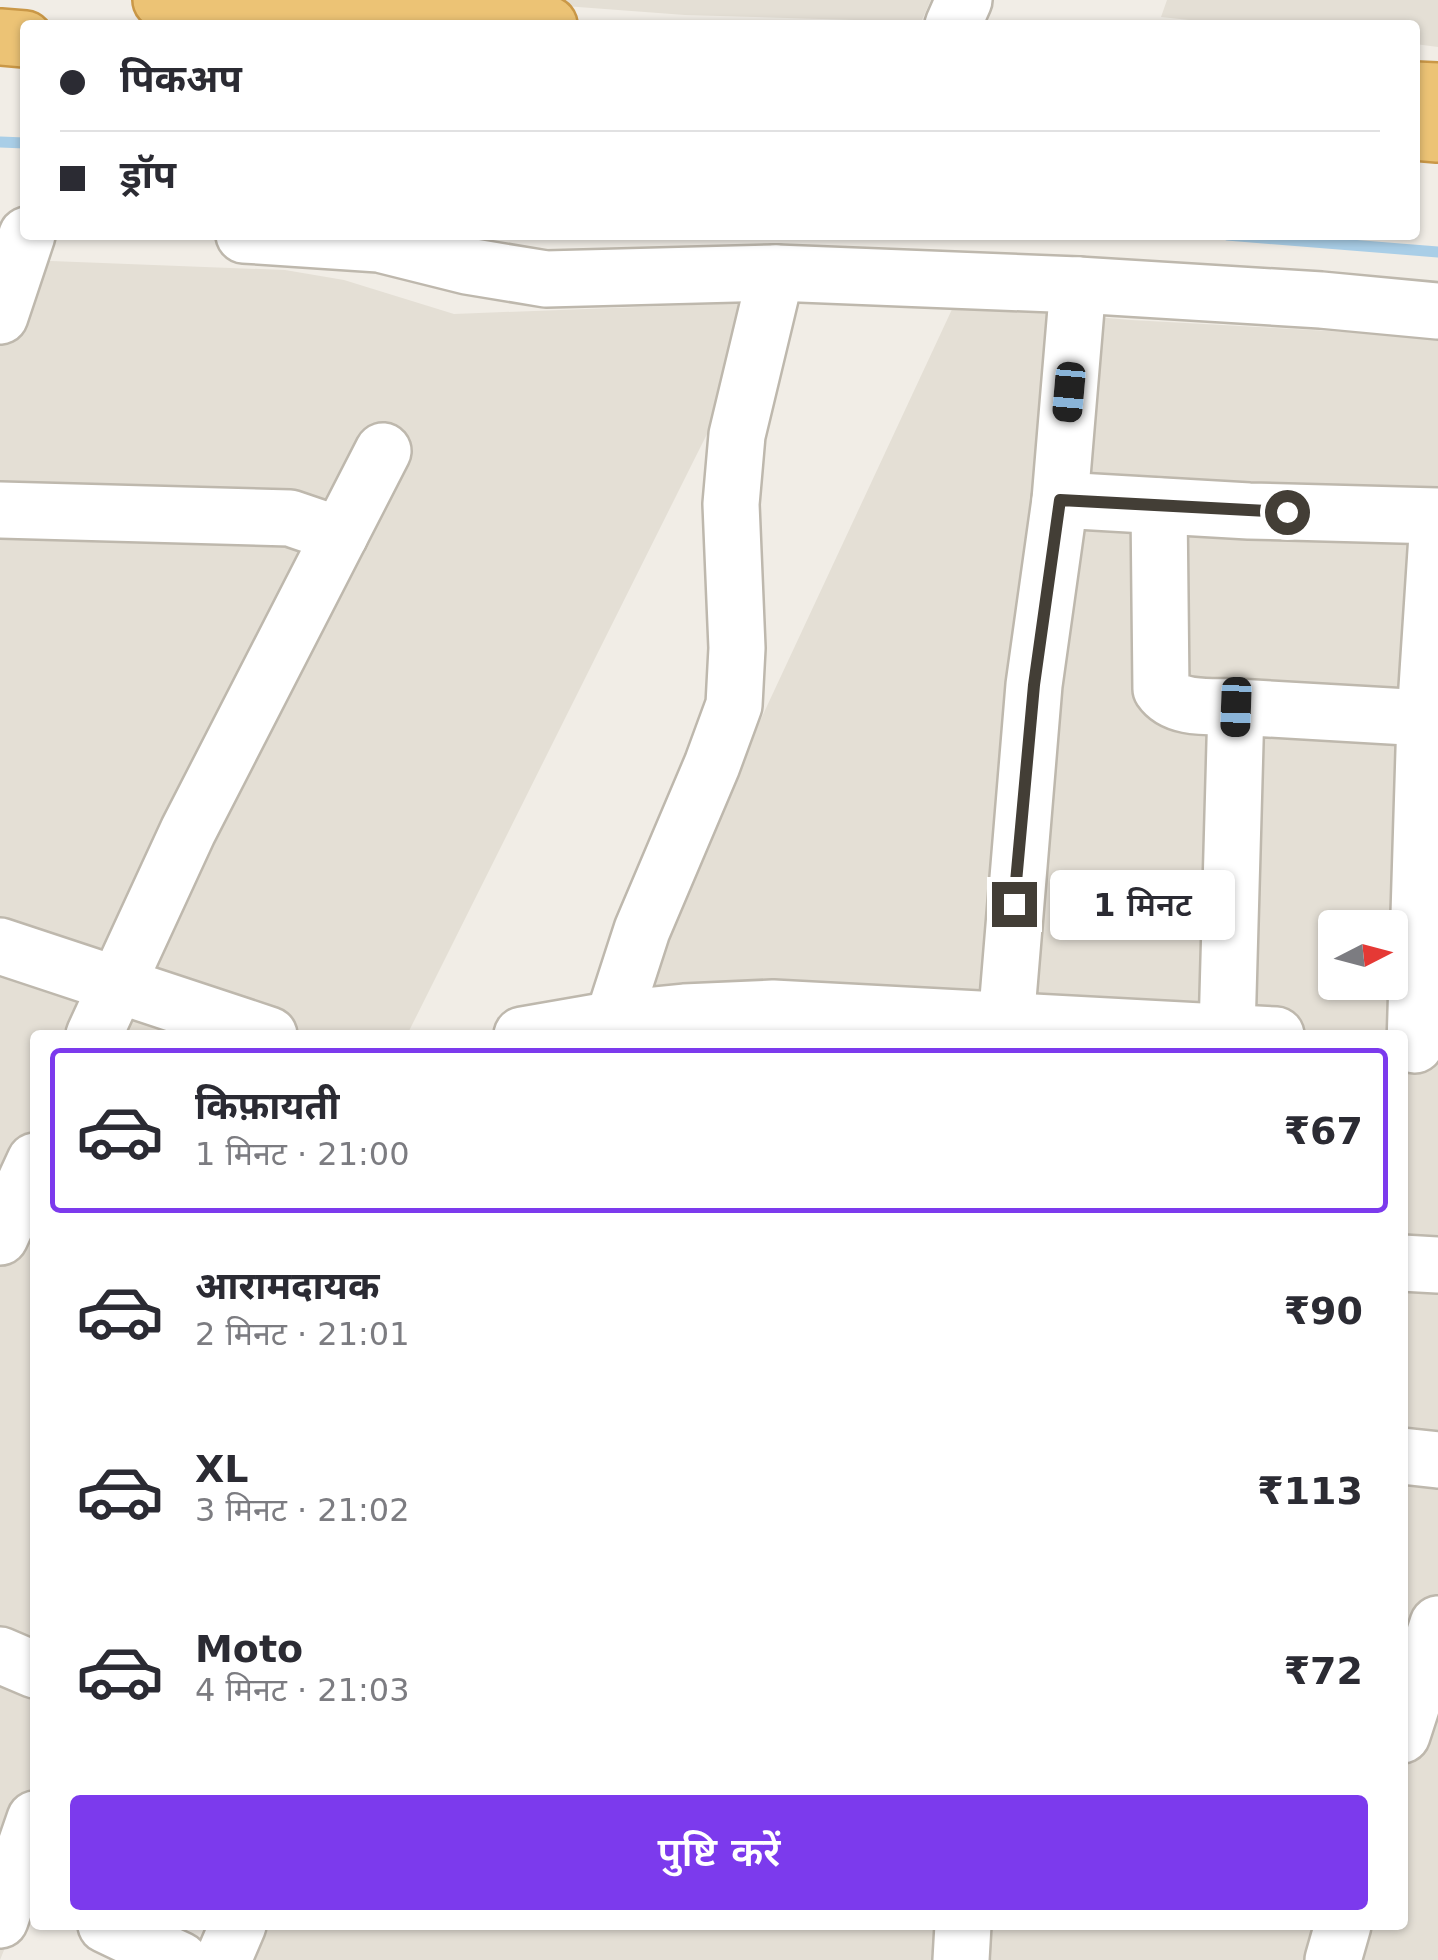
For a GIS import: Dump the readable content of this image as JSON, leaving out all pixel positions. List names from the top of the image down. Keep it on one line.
{"north":"right","page":{"banner":["पिकअप","ड्रॉप"],"bubble":"1 मिनट","list":[{"name":"किफ़ायती","note":"1 मिनट · 21:00","value":"₹67"},{"name":"आरामदायक","note":"2 मिनट · 21:01","value":"₹90"},{"name":"XL","note":"3 मिनट · 21:02","value":"₹113"},{"name":"Moto","note":"4 मिनट · 21:03","value":"₹72"}],"buttons":"पुष्टि करें"}}
